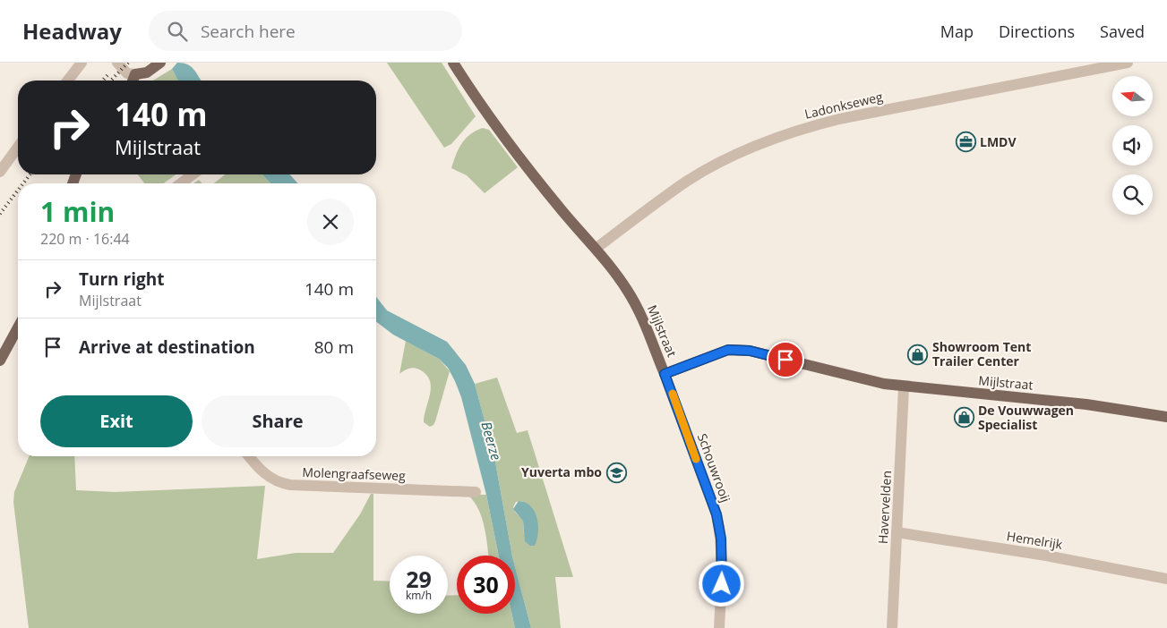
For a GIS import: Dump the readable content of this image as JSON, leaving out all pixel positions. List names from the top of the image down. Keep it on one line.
{"streets":{"main road":["Mijlstraat"],"street":["Ladonkseweg","Schouwrooij","Molengraafseweg","Havervelden","Hemelrijk"]},"crossings":[["Ladonkseweg","Mijlstraat"],["Mijlstraat","Schouwrooij"],["Mijlstraat","Havervelden"],["Havervelden","Hemelrijk"]],"water":["Beerze"],"places":{"office":["LMDV"],"shop":["Showroom Tent Trailer Center","De Vouwwagen Specialist"],"school or university":["Yuverta mbo"]},"north":"left","page":{"header":"Headway","search":"Search here","nav":["Map","Directions","Saved"],"turn":["140 m","Mijlstraat"],"heading":["1 min","220 m · 16:44"],"list":[{"name":"Turn right","note":"Mijlstraat","value":"140 m"},{"name":"Arrive at destination","value":"80 m"}],"buttons":["Exit","Share"],"speed":"29 km/h","limit":"30"}}
